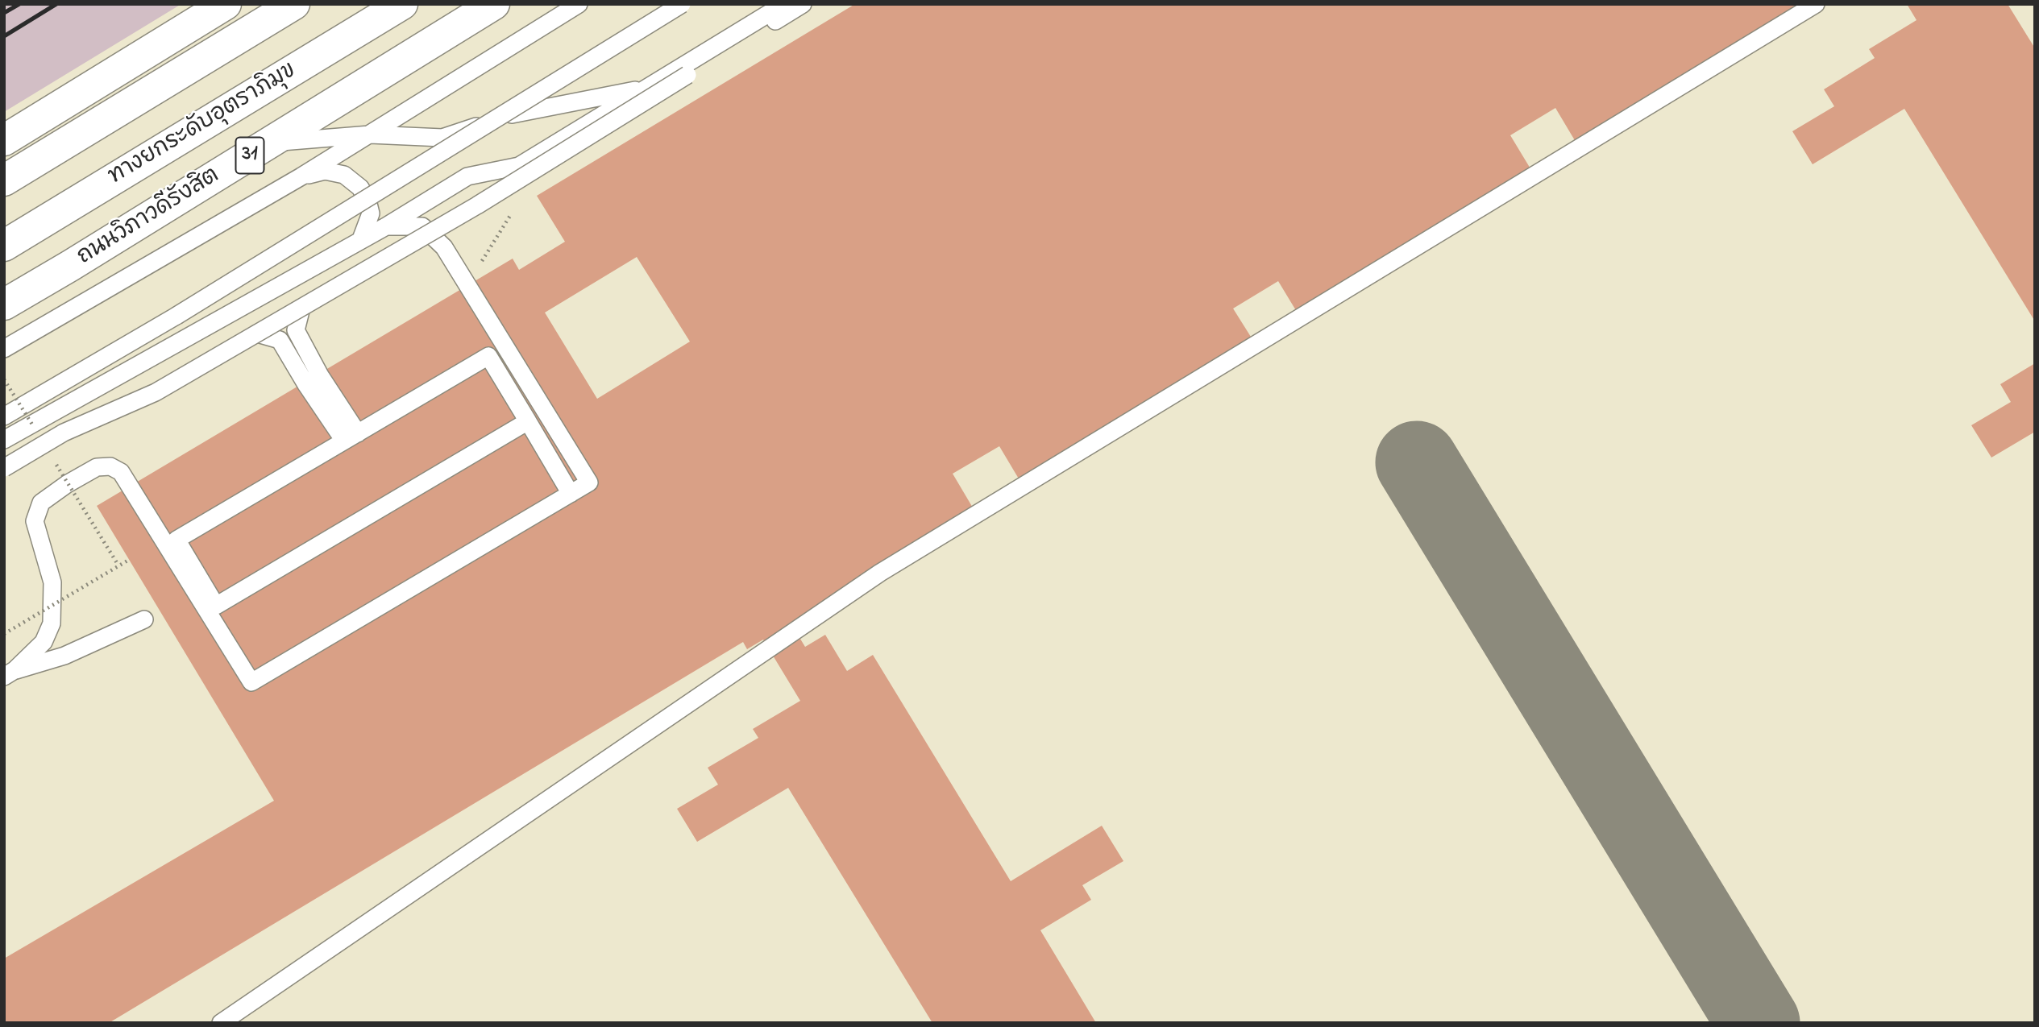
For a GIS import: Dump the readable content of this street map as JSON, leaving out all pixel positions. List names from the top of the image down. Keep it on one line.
{"streets":{"highway":["ทางยกระดับอุตราภิมุข","31","ถนนวิภาวดีรังสิต"]}}
